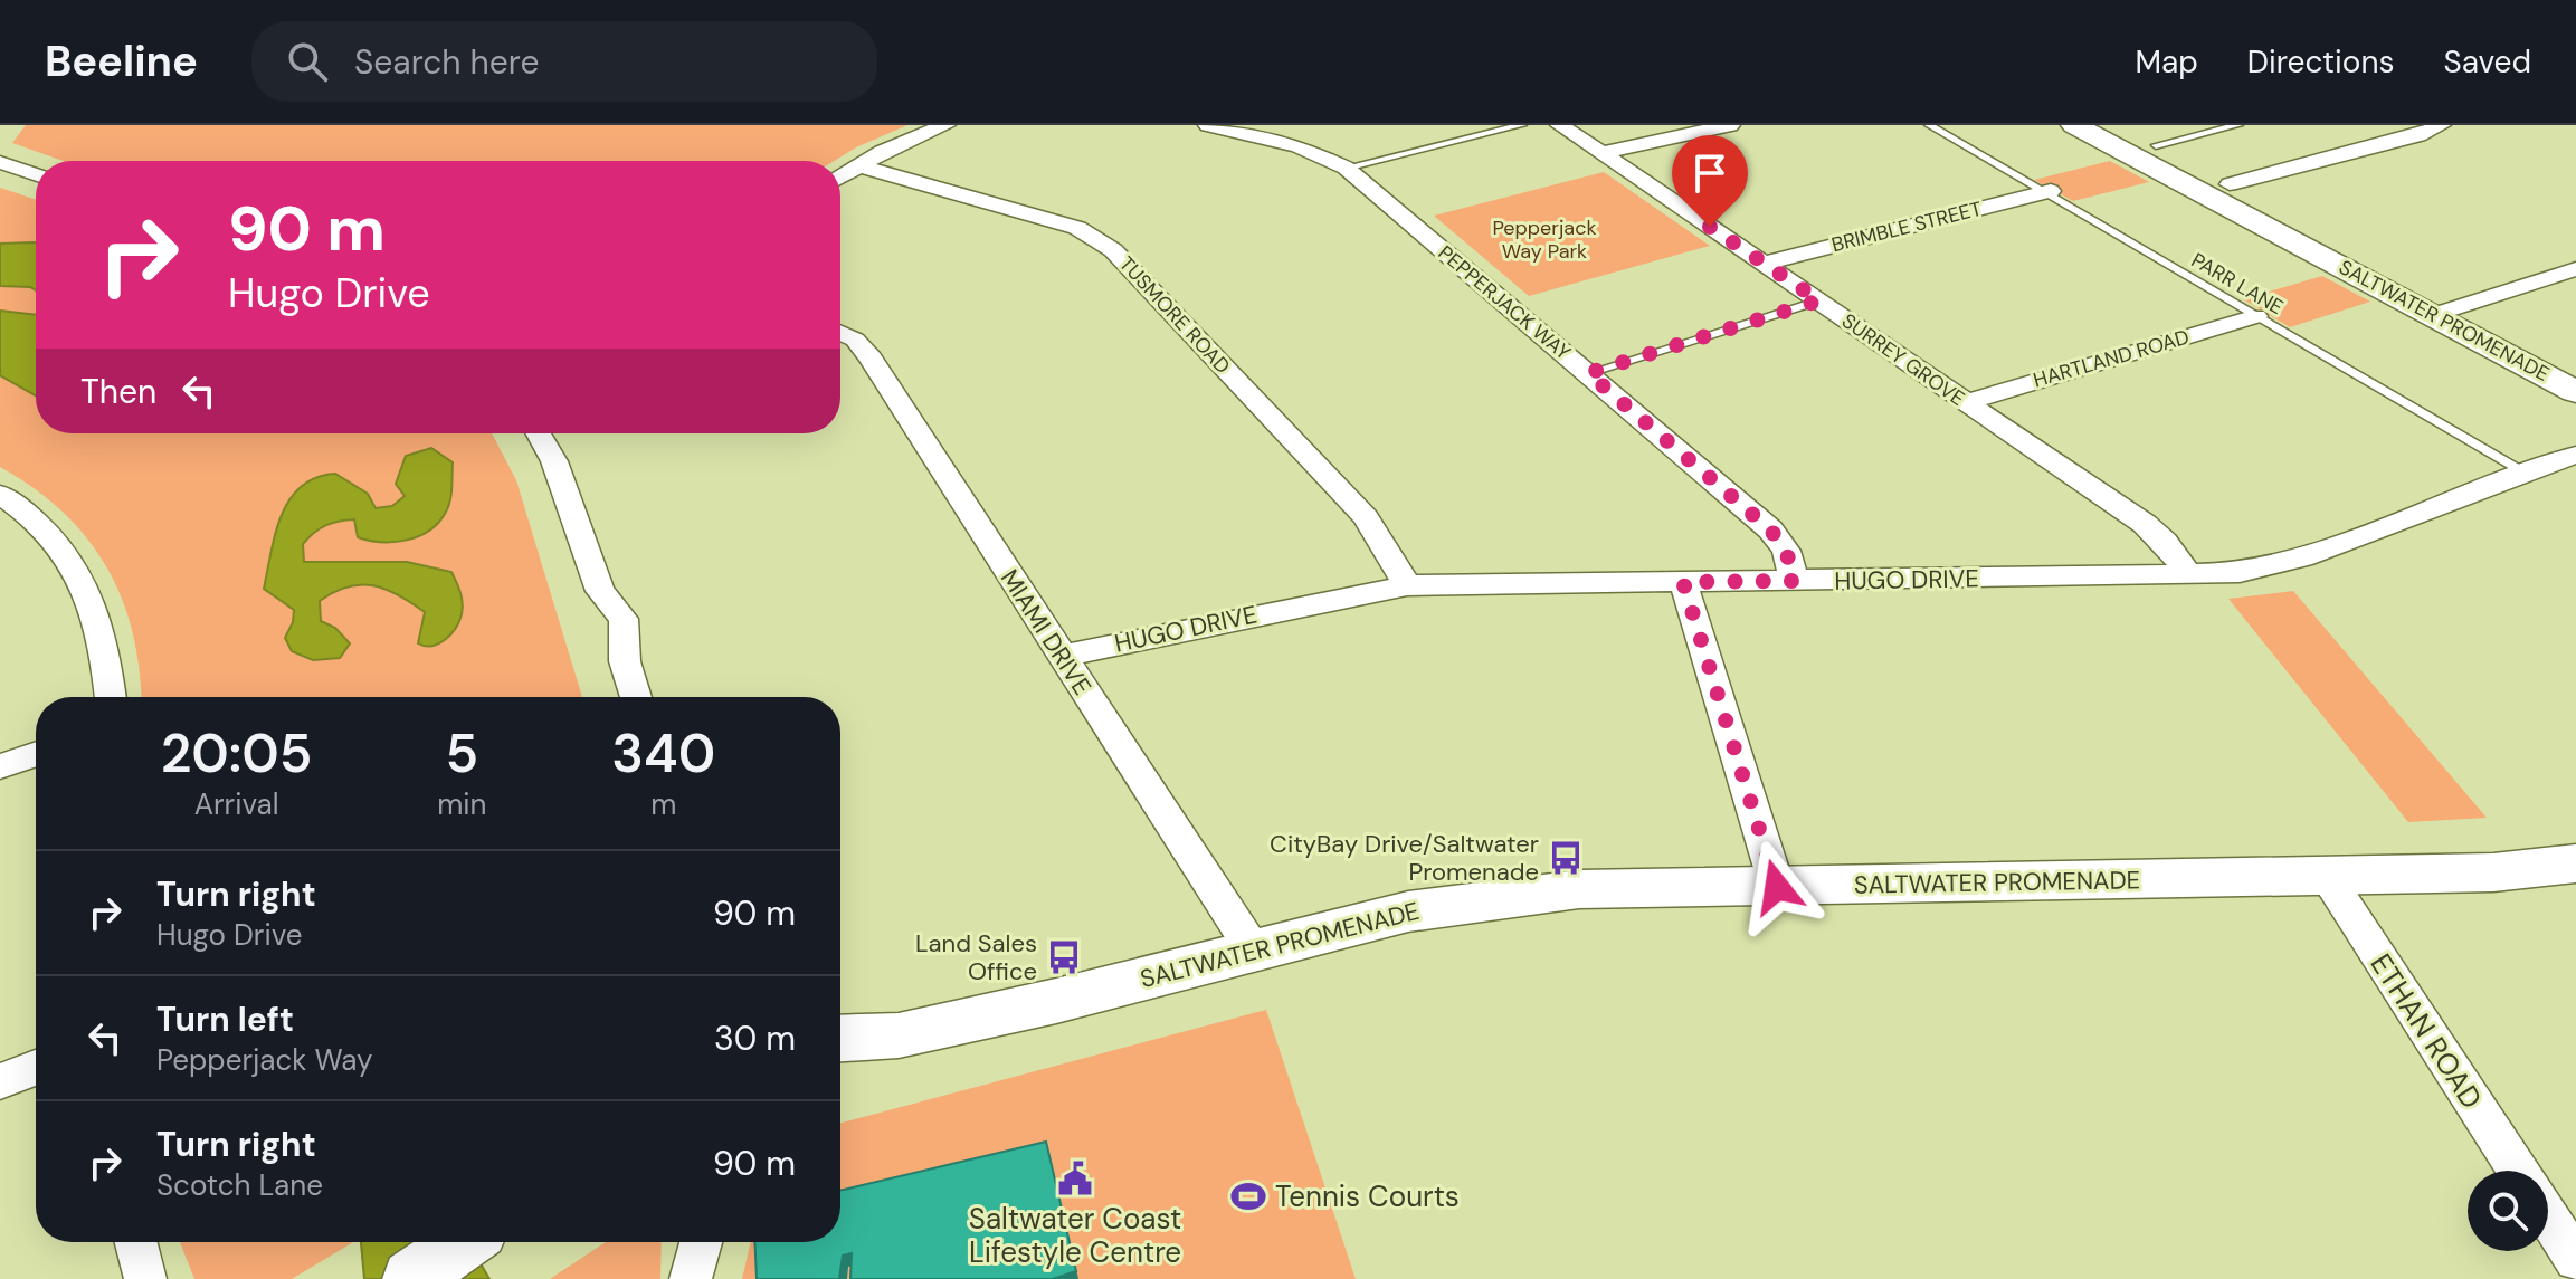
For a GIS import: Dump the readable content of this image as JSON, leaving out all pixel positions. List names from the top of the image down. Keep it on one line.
{"streets":{"street":["BRIMBLE STREET","PEPPERJACK WAY","TUSMORE ROAD","SALTWATER PROMENADE","HARTLAND ROAD","SURREY GROVE","HUGO DRIVE","MIAMI DRIVE","ETHAN ROAD"],"lane":["PARR LANE"]},"crossings":[["BRIMBLE STREET","PARR LANE"],["BRIMBLE STREET","SURREY GROVE"],["PARR LANE","HARTLAND ROAD"],["PARR LANE","HUGO DRIVE"],["PEPPERJACK WAY","HUGO DRIVE"],["TUSMORE ROAD","HUGO DRIVE"],["SALTWATER PROMENADE","MIAMI DRIVE"],["SALTWATER PROMENADE","ETHAN ROAD"],["HARTLAND ROAD","SURREY GROVE"],["SURREY GROVE","HUGO DRIVE"],["HUGO DRIVE","MIAMI DRIVE"]],"parks":["Pepperjack Way Park"],"places":{"bus stop":["CityBay Drive/Saltwater Promenade","Land Sales Office"],"public building":["Saltwater Coast Lifestyle Centre"],"sports":["Tennis Courts"]},"page":{"header":"Beeline","search":"Search here","nav":["Map","Directions","Saved"],"turn":["90 m","Hugo Drive"],"then":"Then","eta":["20:05","Arrival","5","min","340","m"],"list":[{"name":"Turn right","note":"Hugo Drive","value":"90 m"},{"name":"Turn left","note":"Pepperjack Way","value":"30 m"},{"name":"Turn right","note":"Scotch Lane","value":"90 m"}]}}
